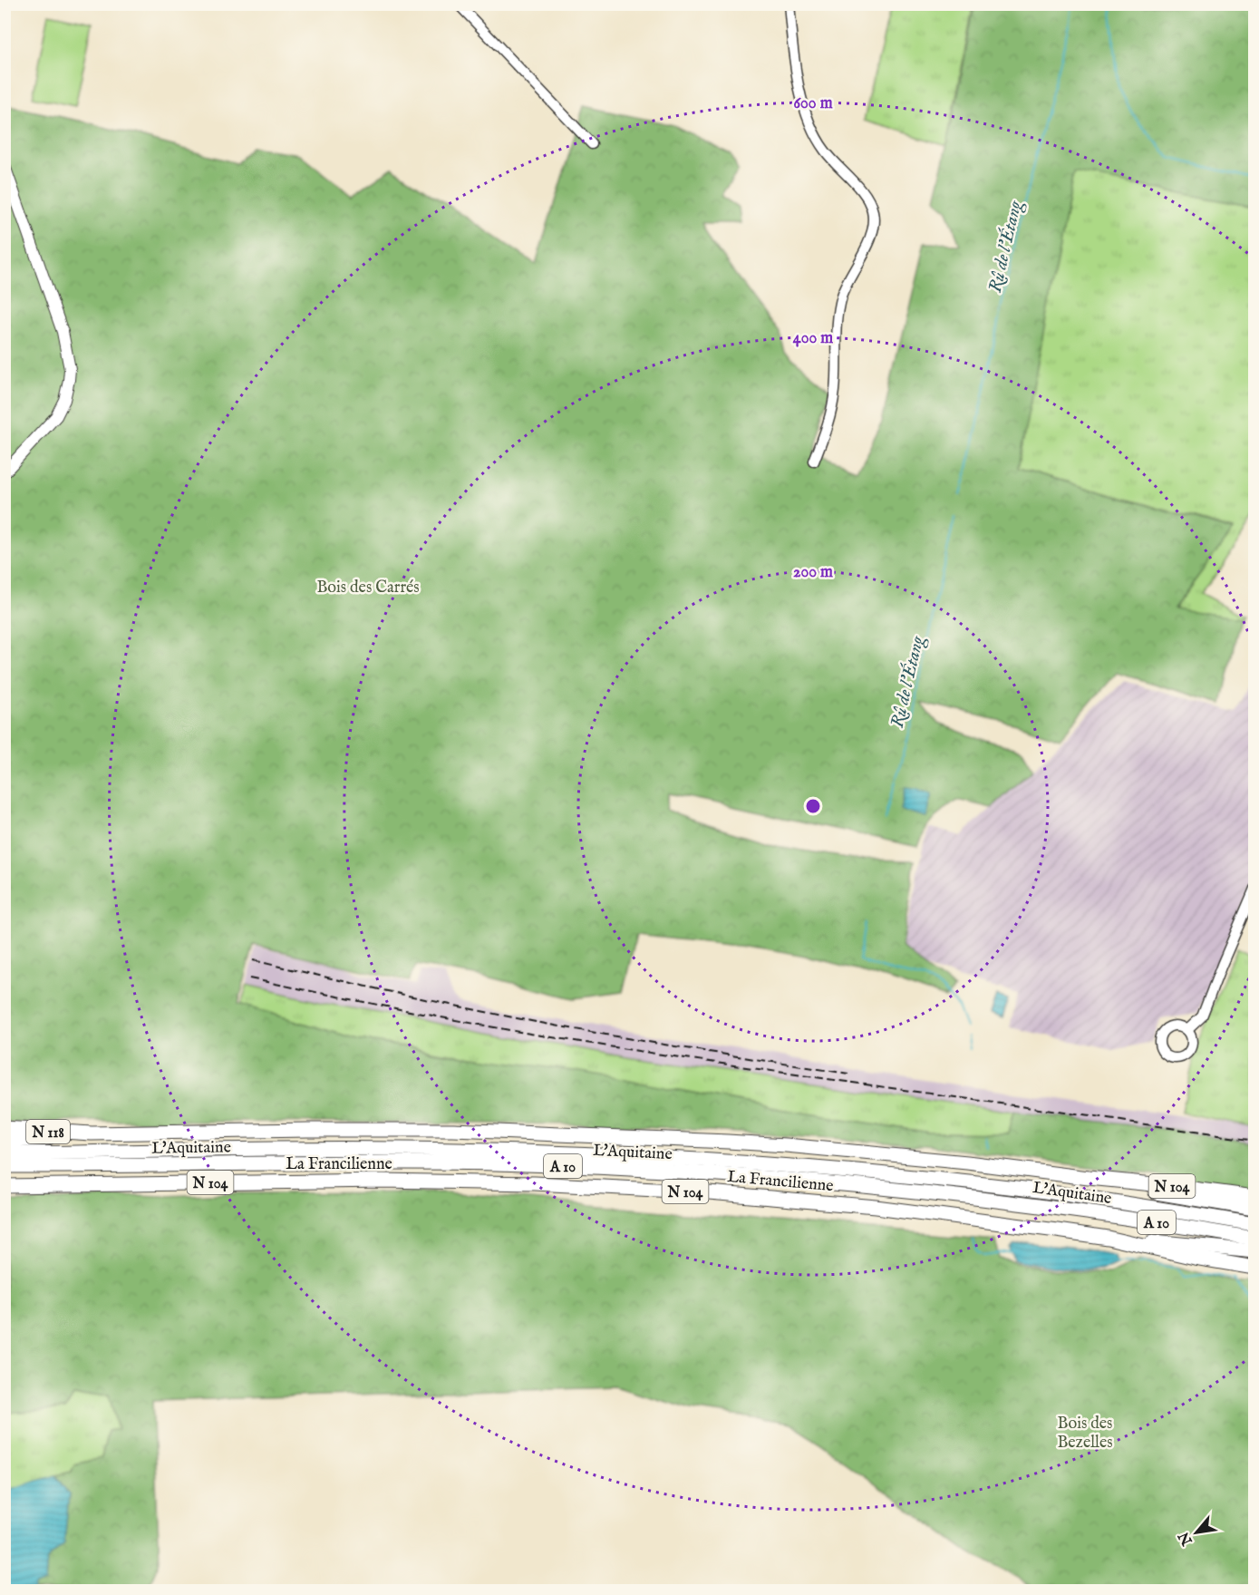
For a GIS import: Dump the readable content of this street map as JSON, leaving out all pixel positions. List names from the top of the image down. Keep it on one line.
{"streets":{"highway":["N 118","L'Aquitaine","La Francilienne","A 10","N 104"]},"crossings":[["N 118","La Francilienne"]],"water":["Rû de l'Étang"],"parks":["Bois des Carrés","Bois des Bezelles"],"north":"bottom left","rings":["600 m","400 m","200 m"]}
